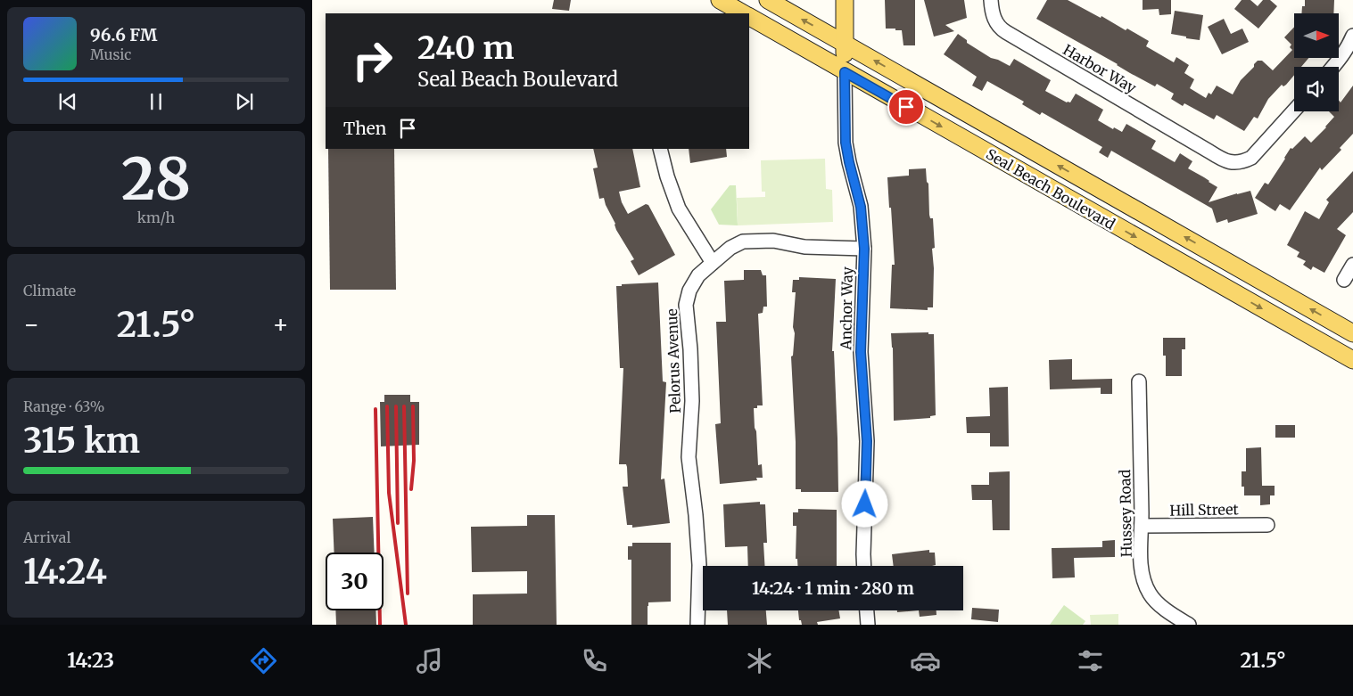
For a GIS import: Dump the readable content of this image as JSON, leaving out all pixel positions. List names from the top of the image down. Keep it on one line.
{"streets":{"main road":["Seal Beach Boulevard"],"street":["Harbor Way","Anchor Way","Pelorus Avenue","Hill Street","Hussey Road"]},"crossings":[["Seal Beach Boulevard","Anchor Way"],["Anchor Way","Pelorus Avenue"],["Hill Street","Hussey Road"]],"north":"right","page":{"turn":["240 m","Seal Beach Boulevard"],"song":["96.6 FM","Music"],"then":"Then","tile":[["28","km/h"],"Climate",["Range · 63%","315 km"],["Arrival","14:24"]],"heat":["−","21.5°","+"],"limit":"30","trip":"14:24 · 1 min · 280 m","tabs":["14:23","21.5°"]}}
